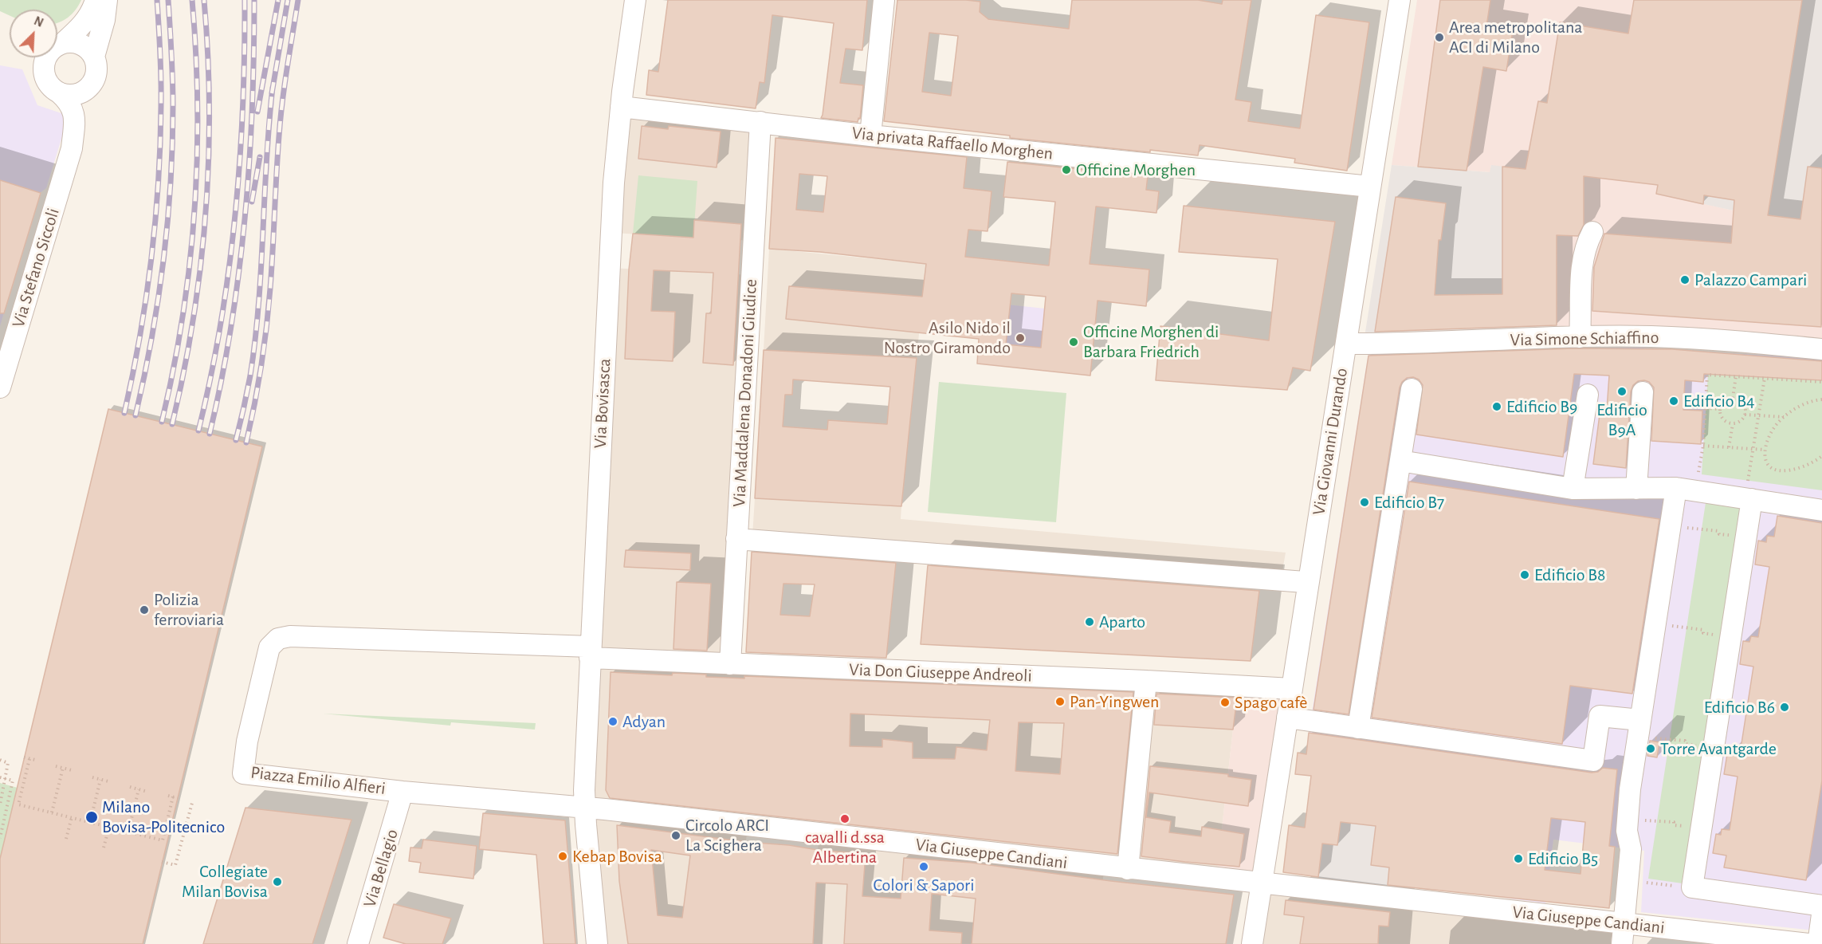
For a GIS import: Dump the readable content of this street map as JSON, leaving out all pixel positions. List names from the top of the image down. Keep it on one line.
{"streets":{"street":["Via privata Raffaello Morghen","Via Stefano Siccoli","Via Simone Schiaffino","Via Maddalena Donadoni Giudice","Via Bovisasca","Via Giovanni Durando","Via Don Giuseppe Andreoli","Piazza Emilio Alfieri","Via Giuseppe Candiani","Via Bellagio"]},"crossings":[["Via privata Raffaello Morghen","Via Maddalena Donadoni Giudice"],["Via privata Raffaello Morghen","Via Bovisasca"],["Via privata Raffaello Morghen","Via Giovanni Durando"],["Via Simone Schiaffino","Via Giovanni Durando"],["Via Maddalena Donadoni Giudice","Via Don Giuseppe Andreoli"],["Via Bovisasca","Via Don Giuseppe Andreoli"],["Via Bovisasca","Piazza Emilio Alfieri"],["Via Bovisasca","Via Giuseppe Candiani"],["Via Giovanni Durando","Via Don Giuseppe Andreoli"],["Via Giovanni Durando","Via Giuseppe Candiani"],["Via Don Giuseppe Andreoli","Piazza Emilio Alfieri"],["Piazza Emilio Alfieri","Via Giuseppe Candiani"],["Piazza Emilio Alfieri","Via Bellagio"]],"places":["Area metropolitana ACI di Milano","Officine Morghen","Palazzo Campari","Asilo Nido il Nostro Giramondo","Officine Morghen di Barbara Friedrich","Edificio B9A","Edificio B4","Edificio B9","Edificio B7","Edificio B8","Polizia ferroviaria","Aparto","Pan-Yingwen","Spago cafè","Edificio B6","Adyan","Torre Avantgarde","Milano Bovisa-Politecnico","cavalli d.ssa Albertina","Circolo ARCI La Scighera","Kebap Bovisa","Edificio B5","Colori & Sapori","Collegiate Milan Bovisa"],"north":"top right"}
